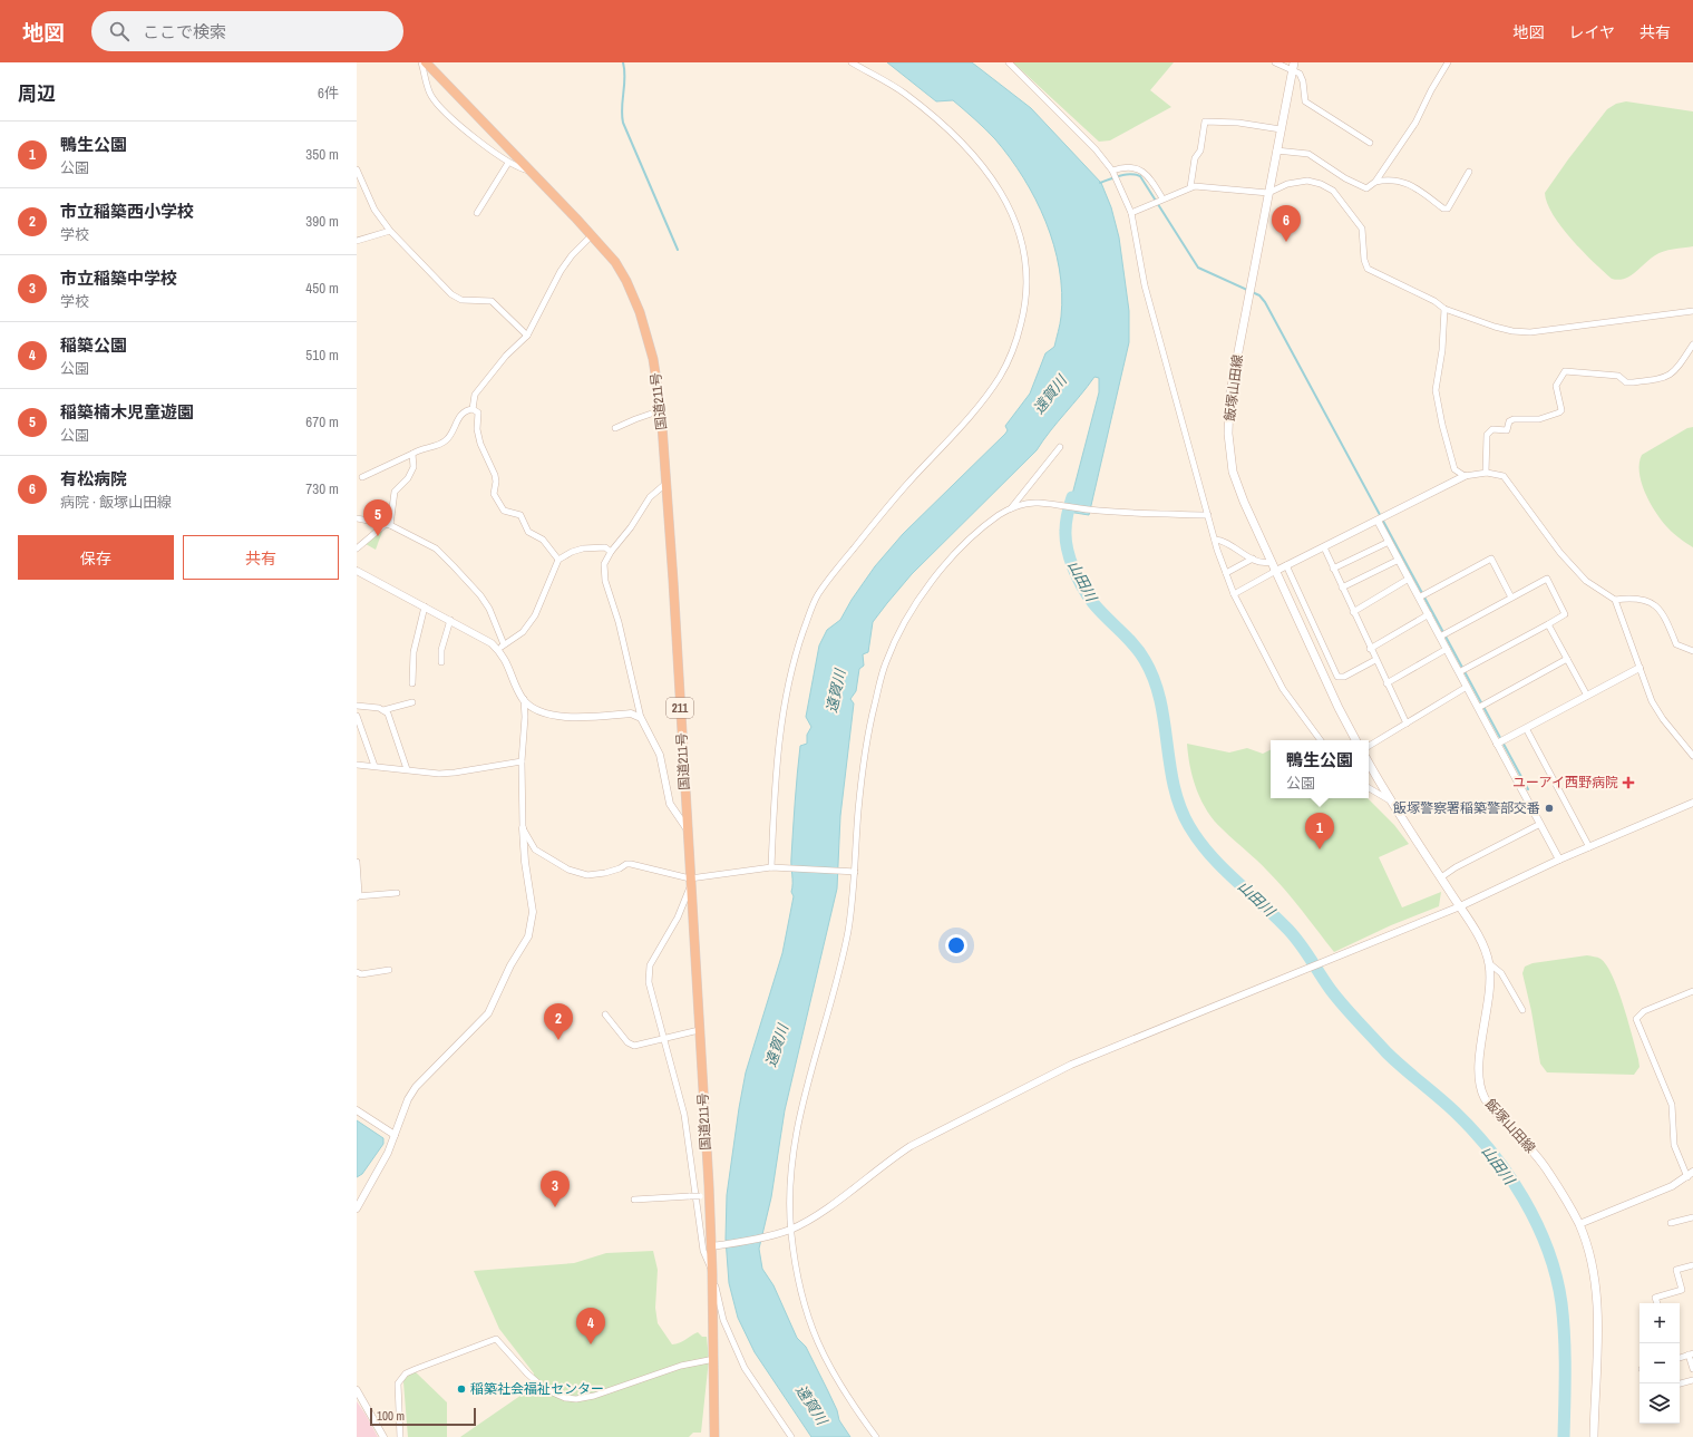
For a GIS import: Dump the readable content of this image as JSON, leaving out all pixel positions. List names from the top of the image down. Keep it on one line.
{"streets":{"highway":["国道211号","211"],"main road":["飯塚山田線"]},"water":["遠賀川","山田川"],"places":{"health":["ユーアイ西野病院"],"other":["飯塚警察署稲築警部交番","稲築社会福祉センター"]},"scale_bar":"100 m","page":{"header":"地図","search":"ここで検索","nav":["地図","レイヤ","共有"],"heading":["周辺","6件"],"list":[{"mark":"1","name":"鴨生公園","note":"公園","value":"350 m"},{"mark":"2","name":"市立稲築西小学校","note":"学校","value":"390 m"},{"mark":"3","name":"市立稲築中学校","note":"学校","value":"450 m"},{"mark":"4","name":"稲築公園","note":"公園","value":"510 m"},{"mark":"5","name":"稲築楠木児童遊園","note":"公園","value":"670 m"},{"mark":"6","name":"有松病院","note":"病院 · 飯塚山田線","value":"730 m"}],"pins":["6","5","1","2","3","4"],"buttons":["保存","共有"],"popup":["鴨生公園","公園"],"map_buttons":["+","−"],"scale":"100 m"}}
